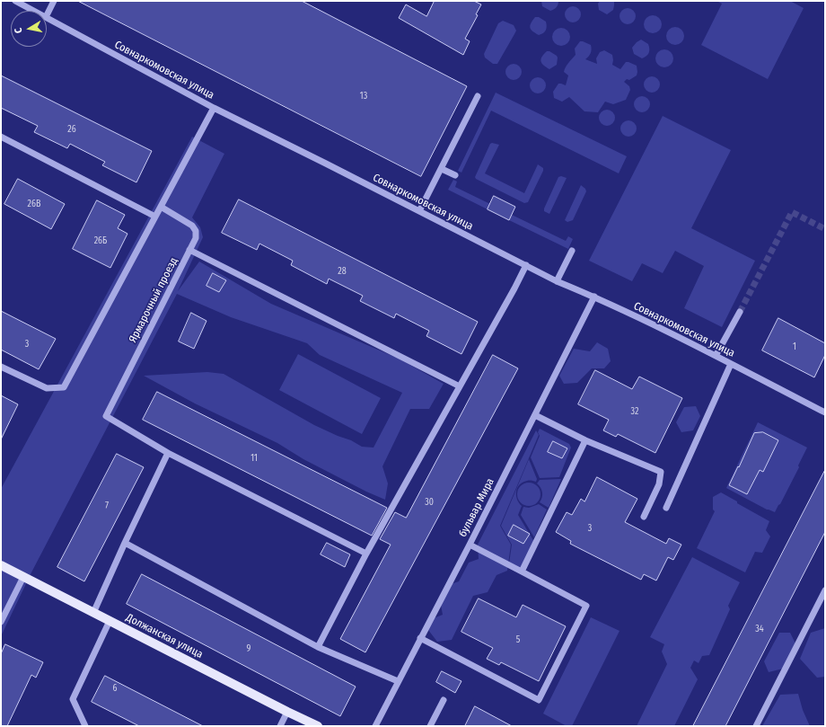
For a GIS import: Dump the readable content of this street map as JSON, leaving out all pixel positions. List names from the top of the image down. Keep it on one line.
{"streets":{"main road":["Должанская улица"],"street":["Совнаркомовская улица","Ярмарочный проезд","бульвар Мира"]},"crossings":[["Совнаркомовская улица","бульвар Мира"]],"house_numbers":["13","26","26В","26Б","28","3","1","32","11","30","7","3","34","5","9","6"],"north":"left"}
